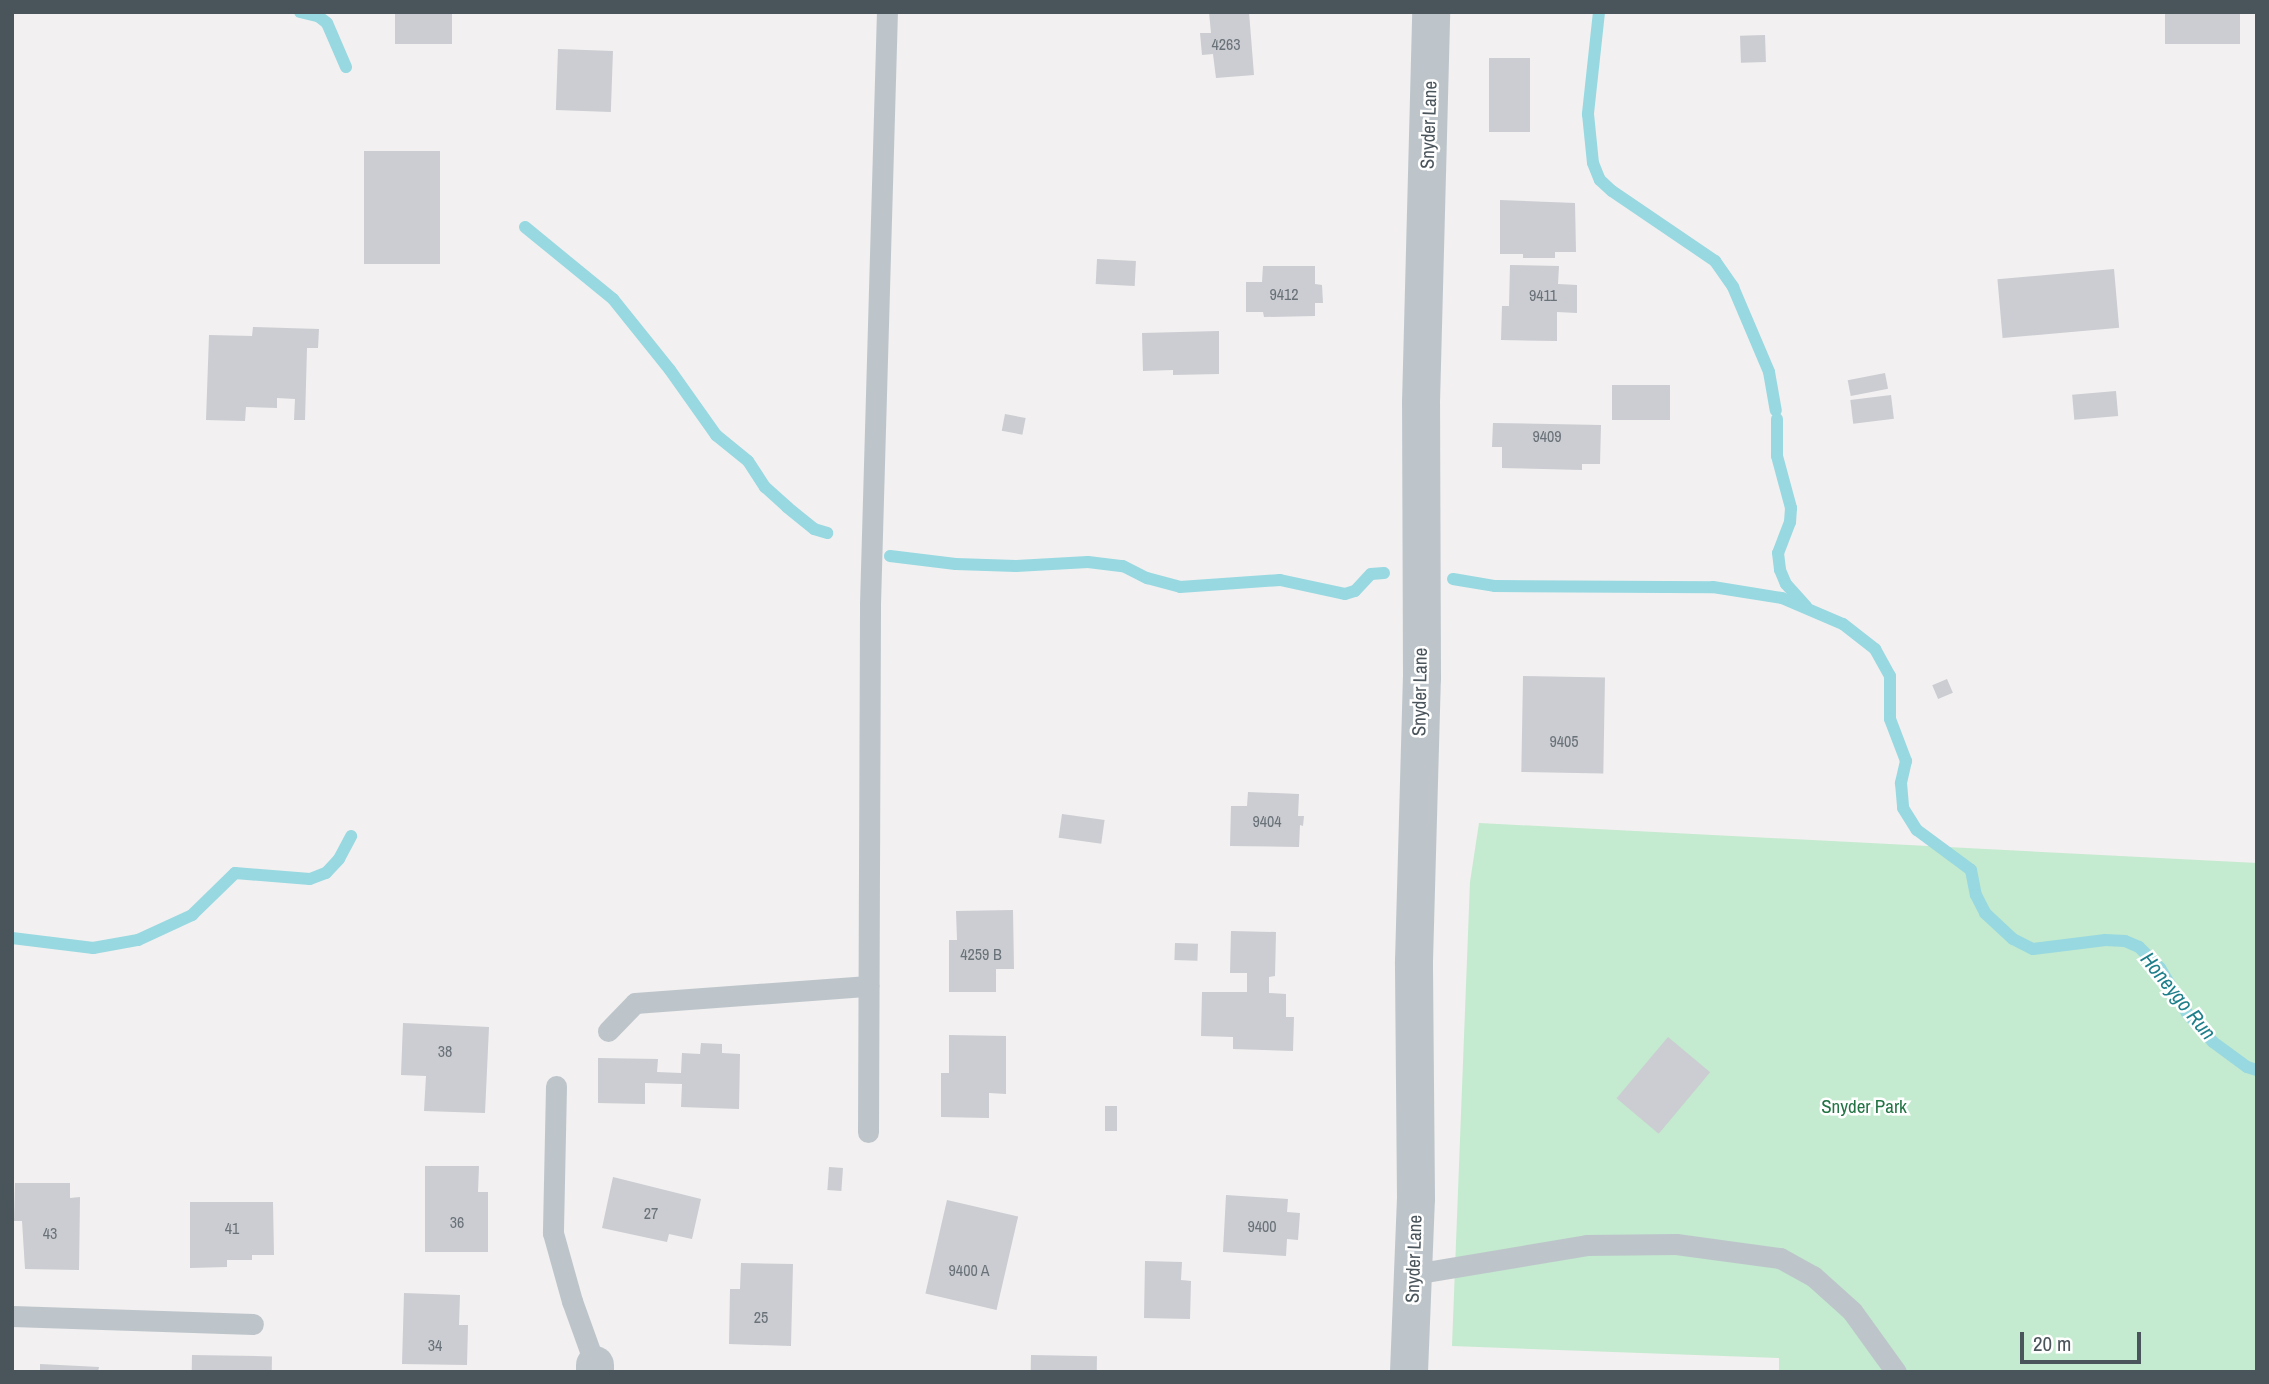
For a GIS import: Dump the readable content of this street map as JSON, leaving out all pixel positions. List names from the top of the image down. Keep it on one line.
{"streets":{"street":["Snyder Lane"]},"water":["Honeygo Run"],"parks":["Snyder Park"],"house_numbers":["4263","9412","9411","9409","9405","9404","4259 B","38","27","36","9400","41","43","9400 A","25","34"],"scale_bar":"20 m"}
